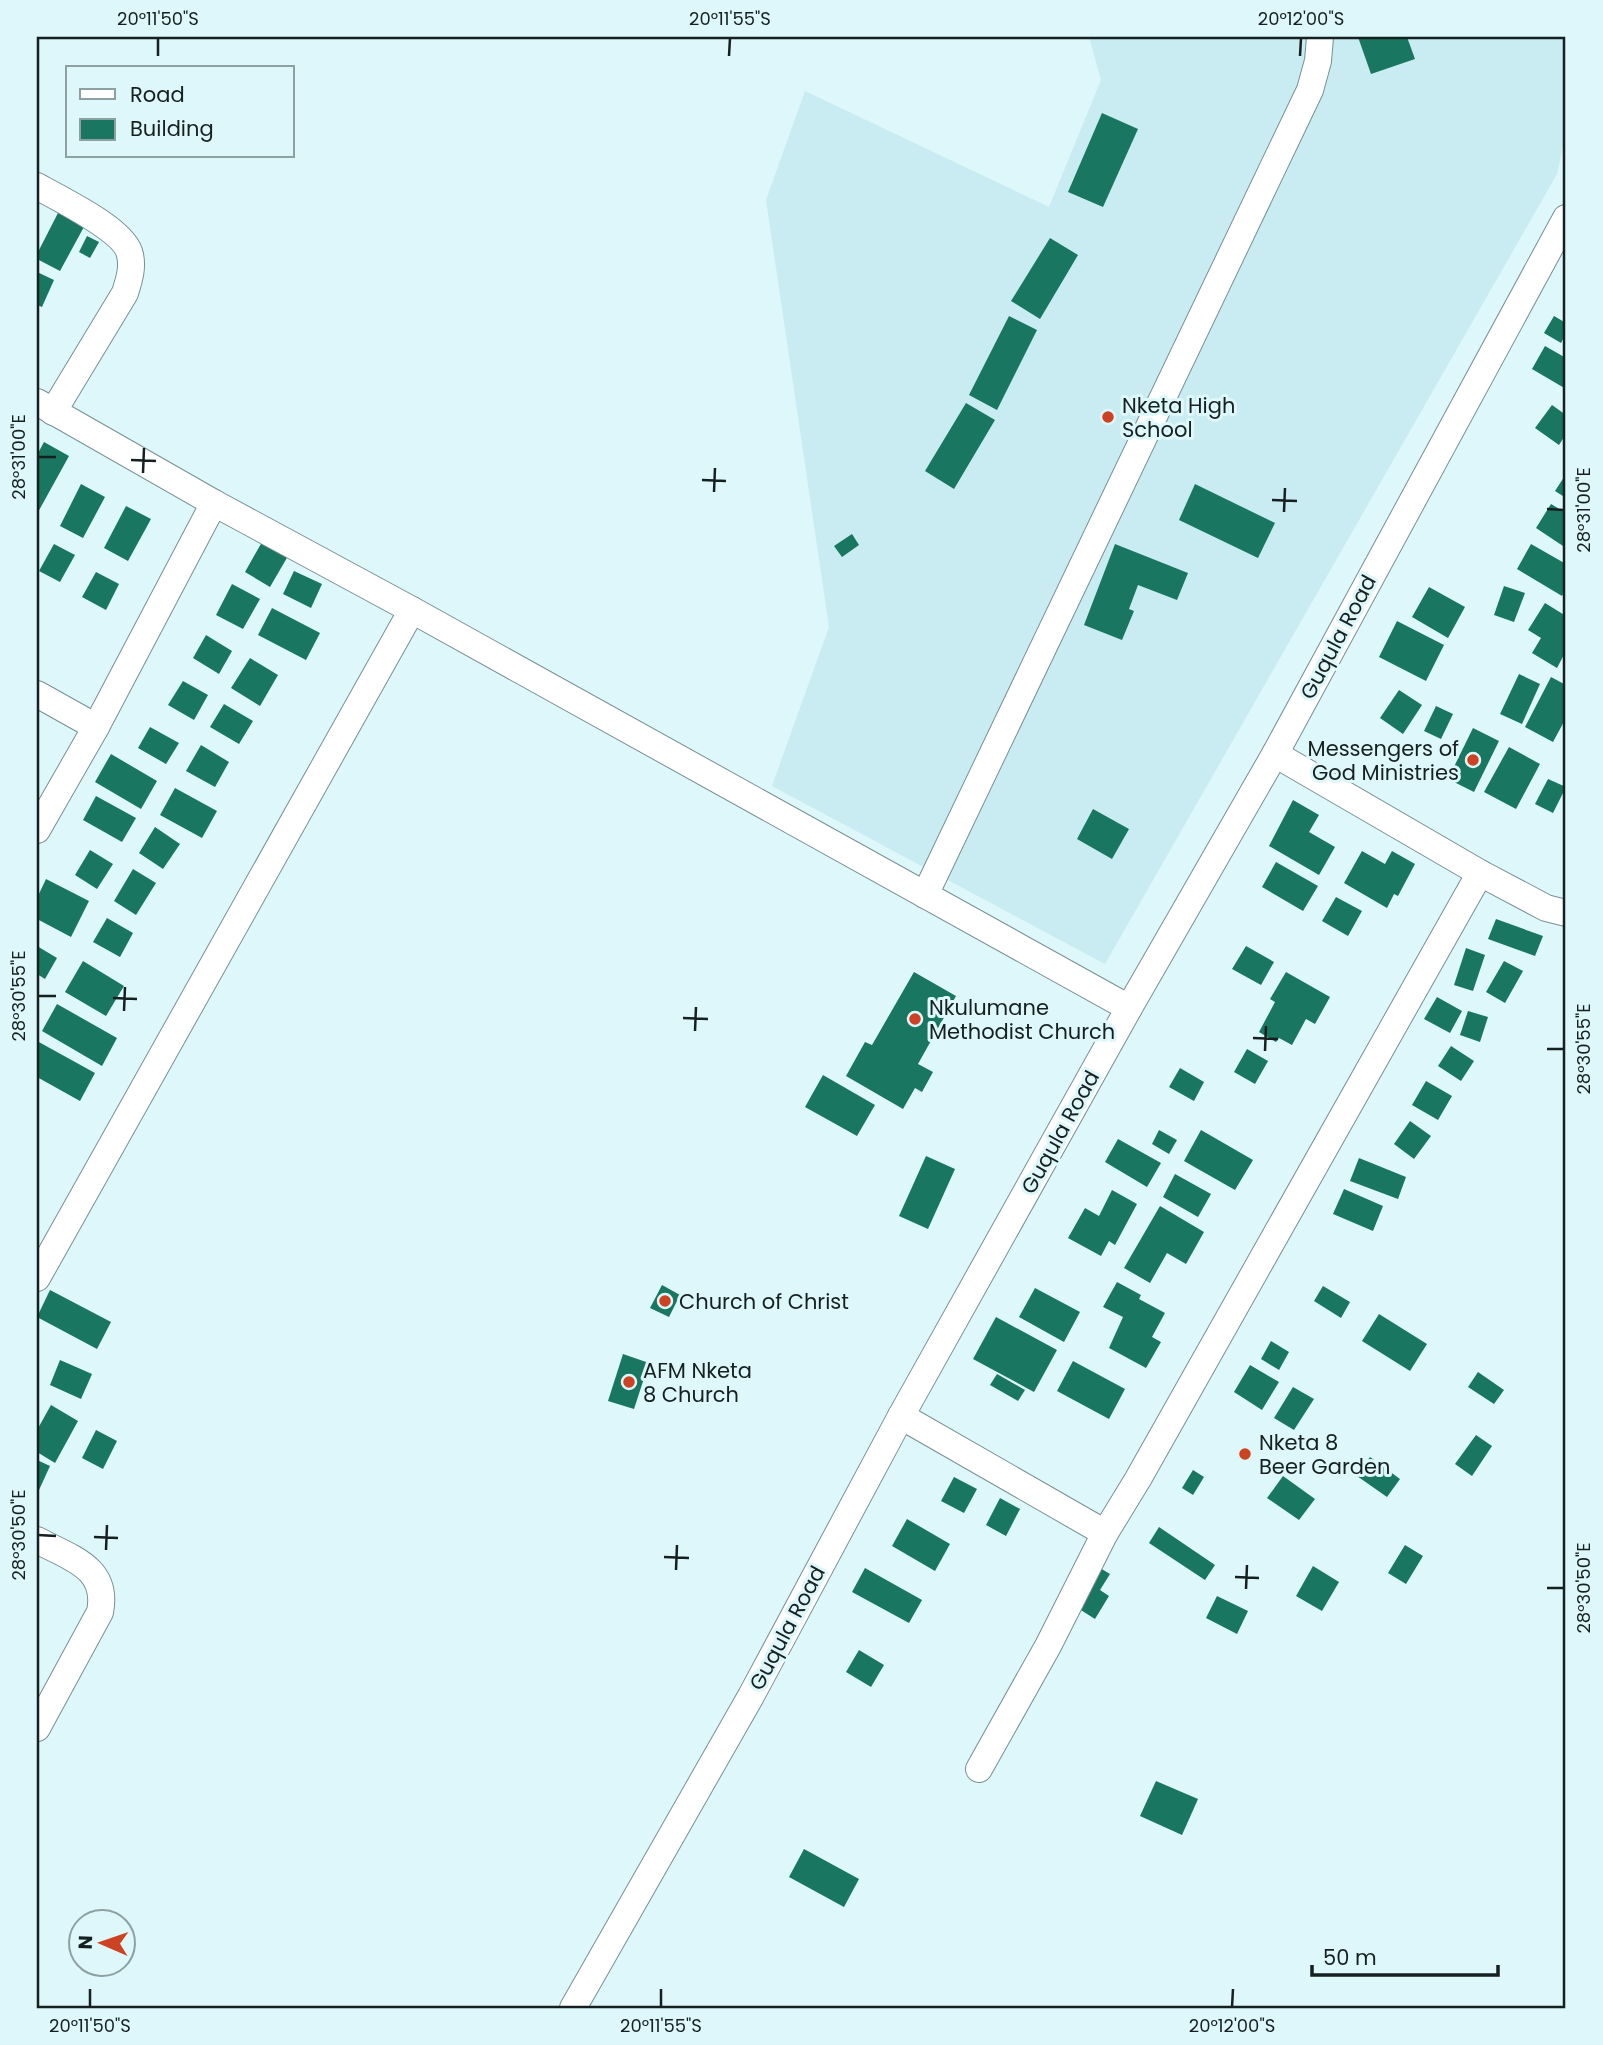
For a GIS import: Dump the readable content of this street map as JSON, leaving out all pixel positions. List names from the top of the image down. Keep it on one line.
{"streets":{"street":["Guqula Road"]},"places":["Nketa High School","Messengers of God Ministries","Nkulumane Methodist Church","Church of Christ","AFM Nketa 8 Church","Nketa 8 Beer Garden"],"legend":["Road","Building"],"scale_bar":"50 m","north":"left","coordinates":["20°11'50\"S","20°11'55\"S","20°12'00\"S","28°31'00\"E","28°30'55\"E","28°30'50\"E"]}
